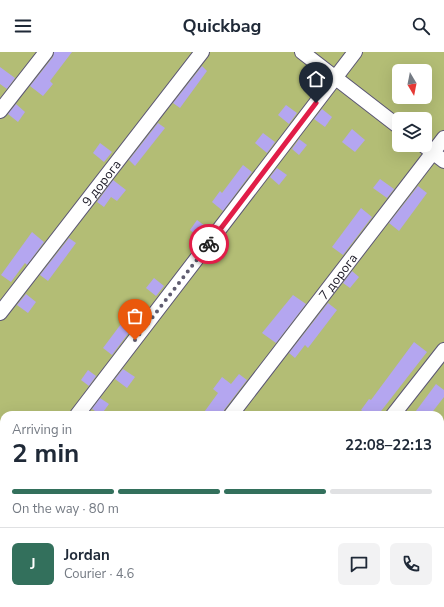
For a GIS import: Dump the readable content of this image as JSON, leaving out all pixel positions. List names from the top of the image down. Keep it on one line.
{"streets":{"street":["9 дорога","7 дорога"]},"north":"bottom","page":{"header":"Quickbag","heading":["2 min","Arriving in","22:08–22:13"],"panel":["Jordan","Courier · 4.6"],"bar":"On the way · 80 m","round":"J"}}
